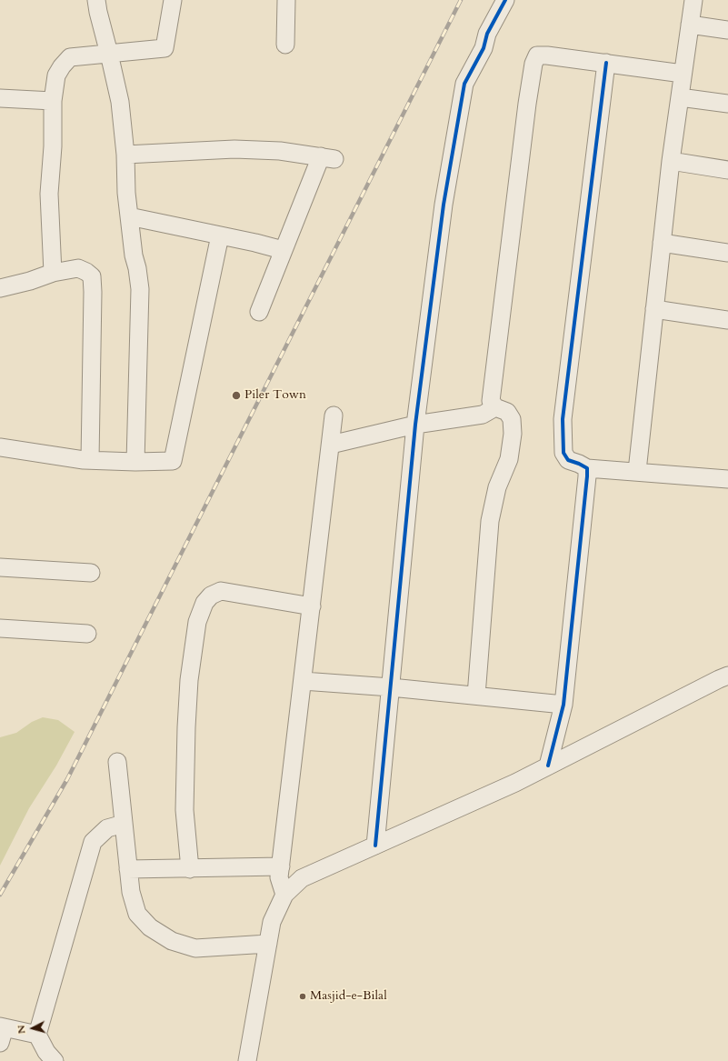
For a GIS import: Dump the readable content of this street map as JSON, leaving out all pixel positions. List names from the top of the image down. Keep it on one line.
{"places":["Piler Town","Masjid-e-Bilal"],"north":"left"}
